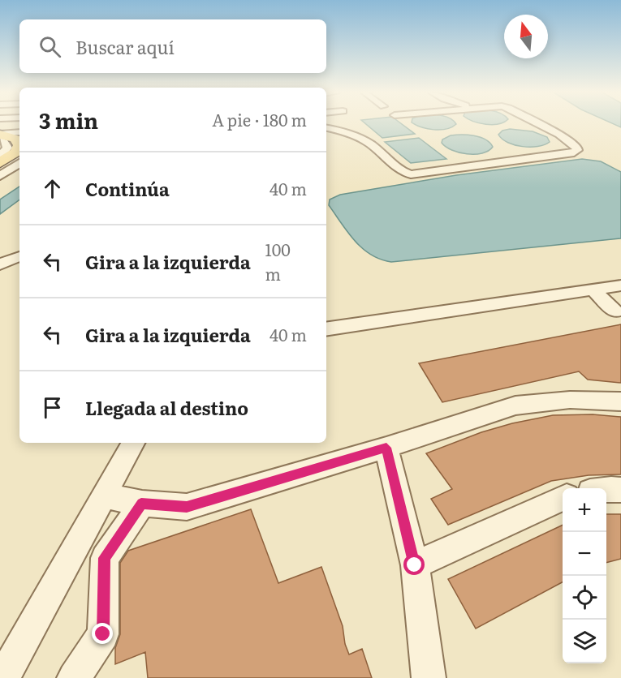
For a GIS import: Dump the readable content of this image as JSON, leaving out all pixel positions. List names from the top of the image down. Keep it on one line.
{"north":"top","page":{"search":"Buscar aquí","heading":["3 min","A pie · 180 m"],"list":[["Continúa","40 m"],["Gira a la izquierda","100 m"],["Gira a la izquierda","40 m"],"Llegada al destino"],"map_buttons":["+","−"]}}
